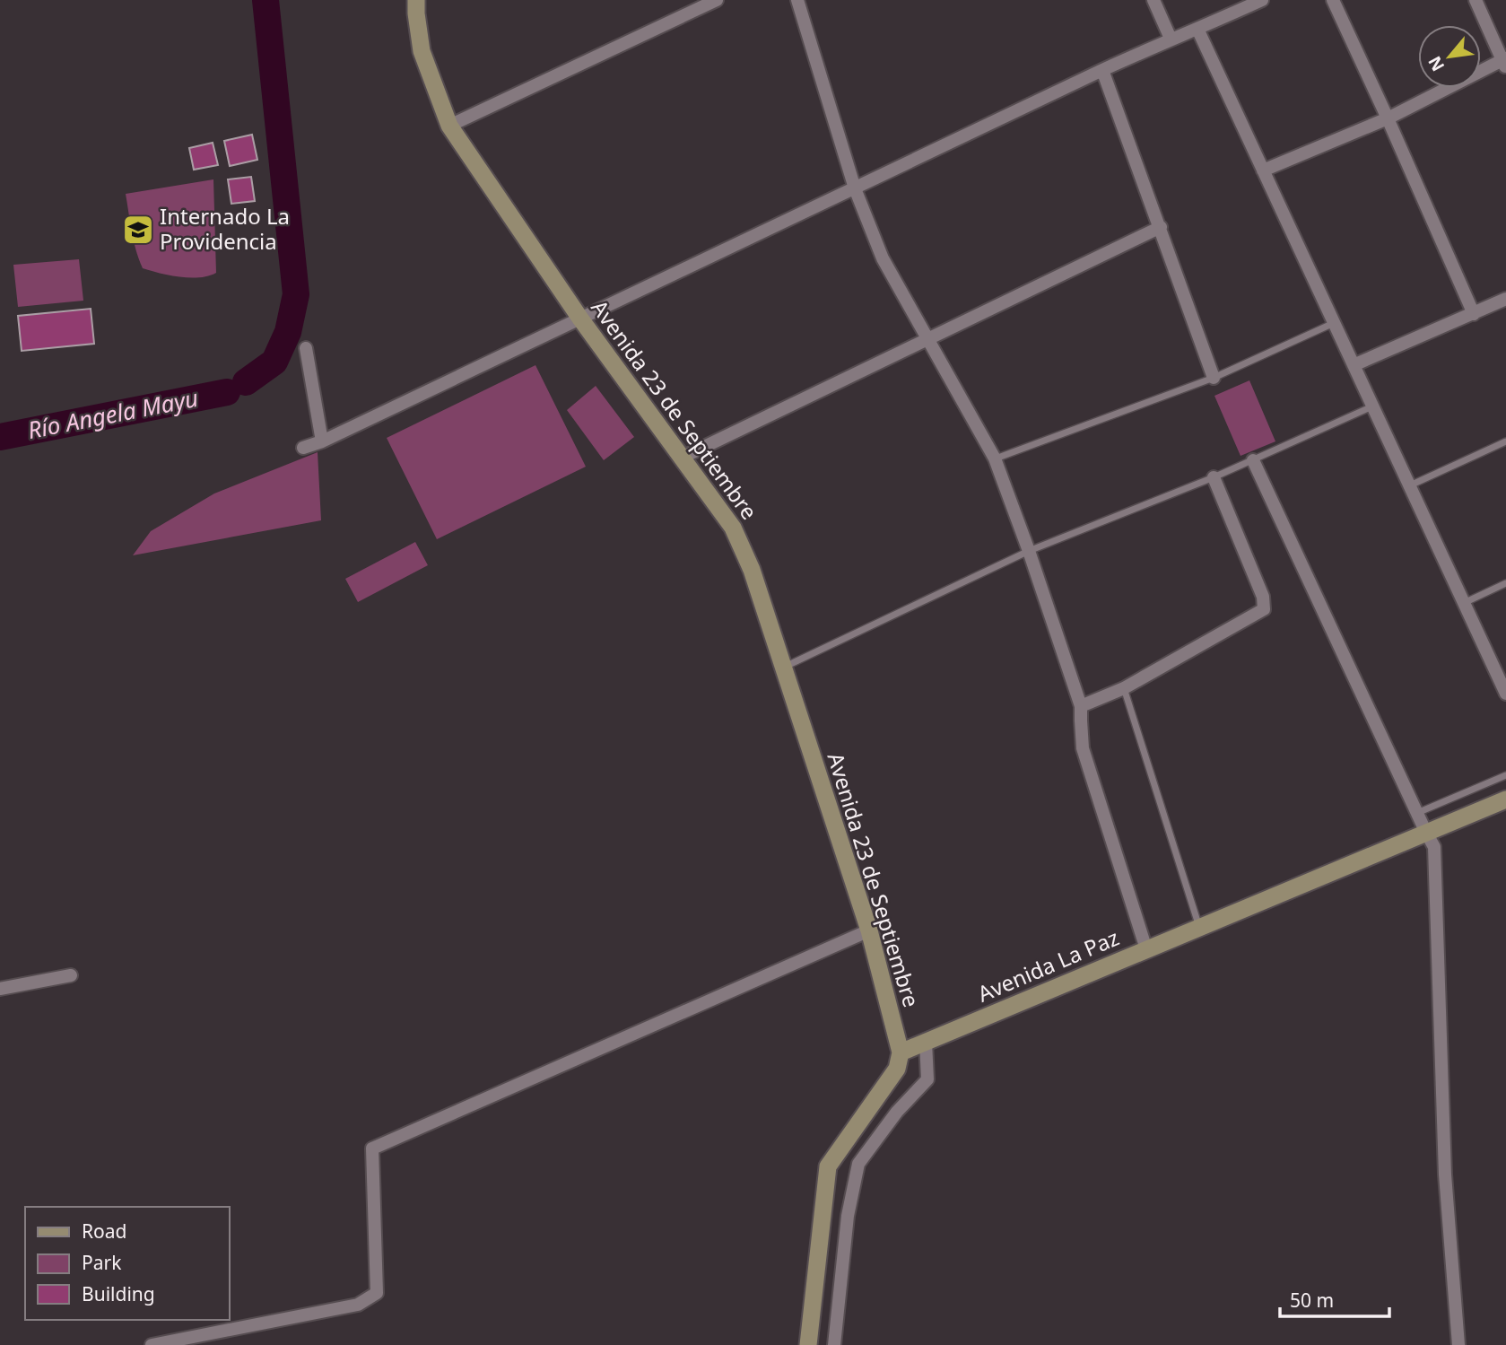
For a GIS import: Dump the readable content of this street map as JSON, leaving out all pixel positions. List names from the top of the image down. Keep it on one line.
{"streets":{"main road":["Avenida 23 de Septiembre","Avenida La Paz"]},"crossings":[["Avenida 23 de Septiembre","Avenida La Paz"]],"water":["Río Angela Mayu"],"places":{"school or university":["Internado La Providencia"]},"legend":["Road","Park","Building"],"scale_bar":"50 m","north":"bottom left"}
